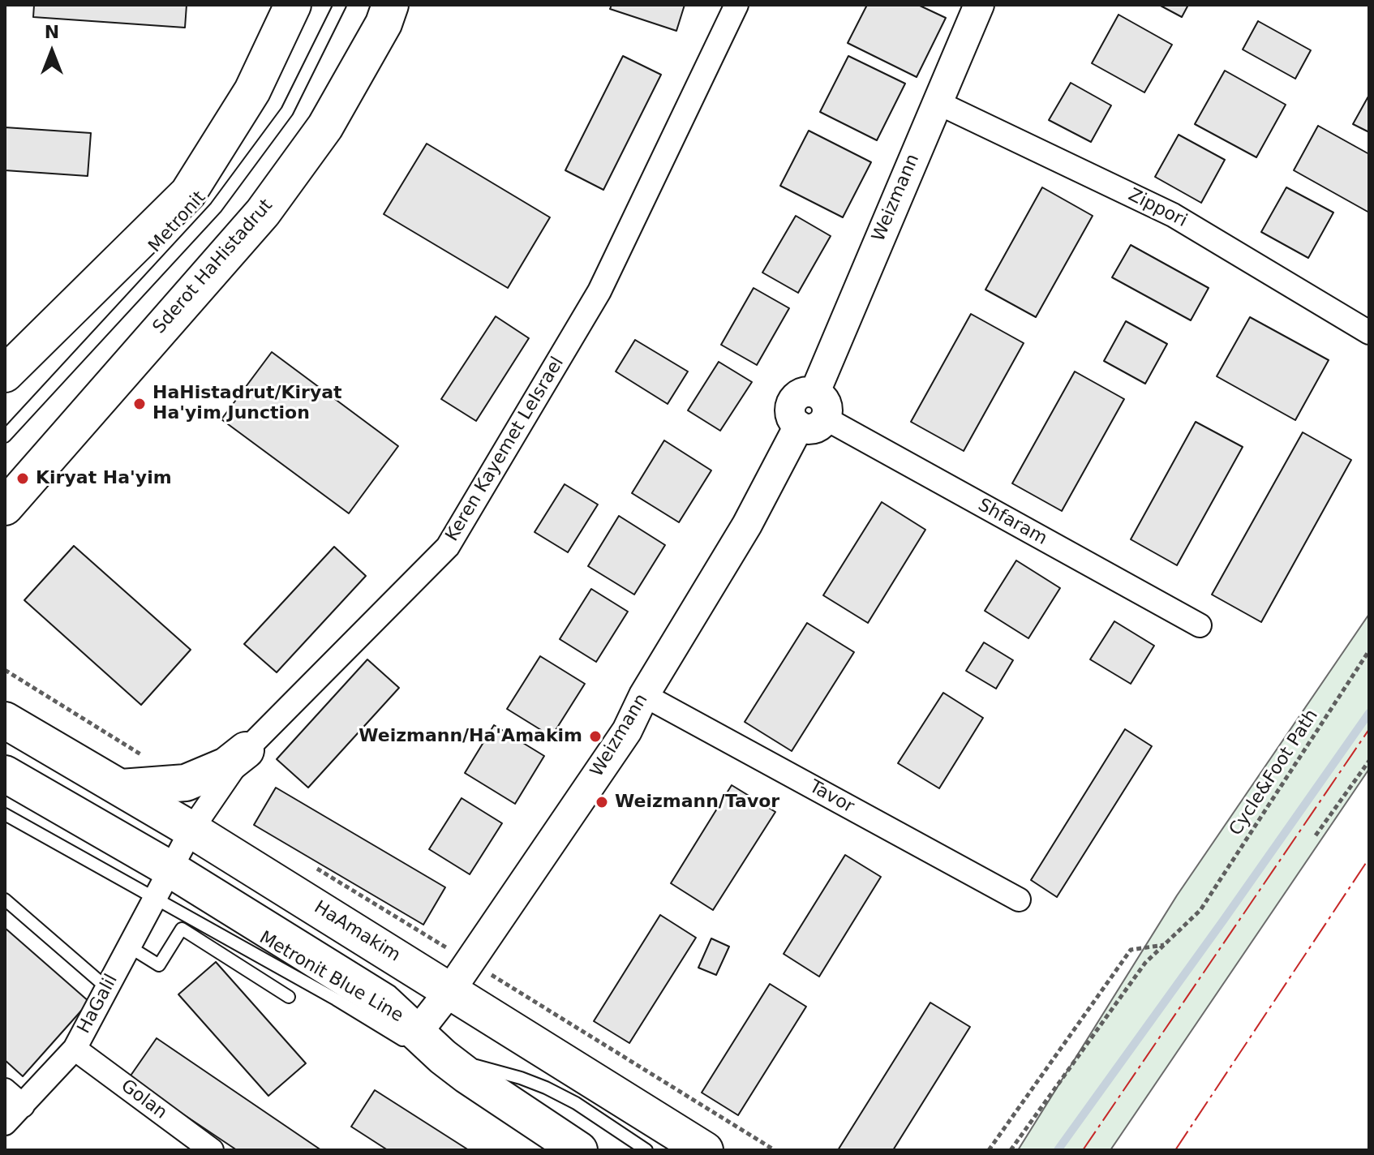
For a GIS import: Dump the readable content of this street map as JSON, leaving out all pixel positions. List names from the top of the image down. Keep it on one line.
{"streets":{"main road":["Sderot HaHistadrut","HaAmakim"],"street":["Weizmann","Zippori","Keren Kayemet LeIsrael","Shfaram","Tavor","HaGalil","Golan"],"lane":["Metronit","Metronit Blue Line"],"path":["Cycle&Foot Path"]},"crossings":[["Weizmann","Zippori"],["Weizmann","Shfaram"],["Weizmann","Tavor"],["Weizmann","HaAmakim"],["Keren Kayemet LeIsrael","HaAmakim"],["Keren Kayemet LeIsrael","Metronit Blue Line"],["Keren Kayemet LeIsrael","HaGalil"],["Metronit Blue Line","HaGalil"],["HaGalil","Golan"]],"places":["HaHistadrut/Kiryat Ha'yim Junction","Kiryat Ha'yim","Weizmann/Ha'Amakim","Weizmann/Tavor"],"north":"top"}
